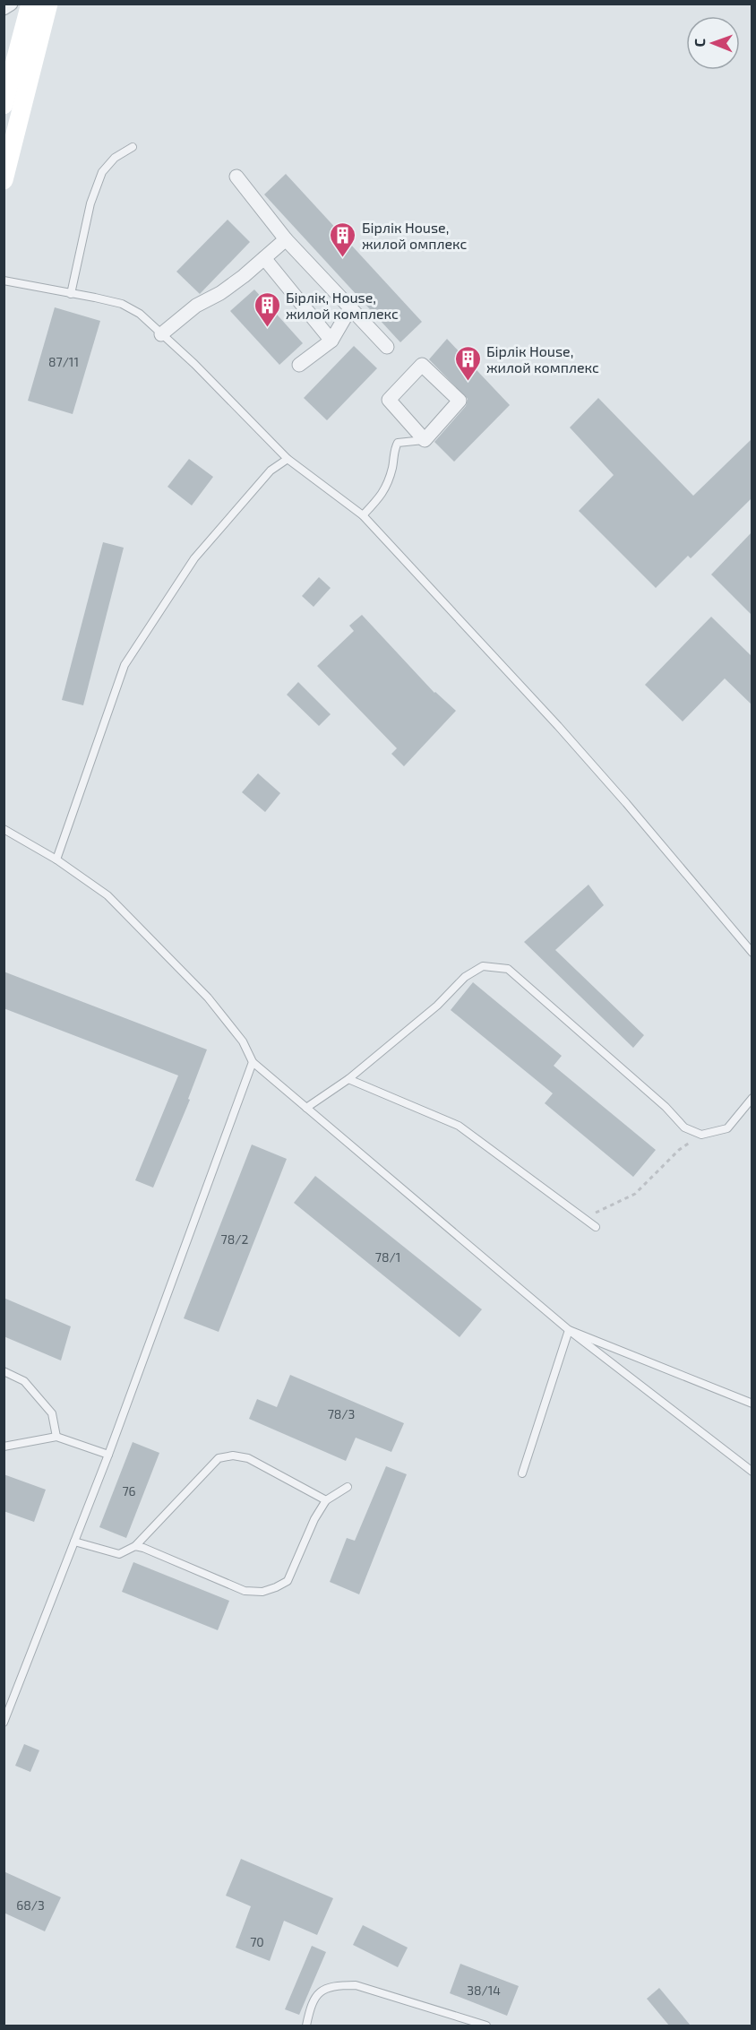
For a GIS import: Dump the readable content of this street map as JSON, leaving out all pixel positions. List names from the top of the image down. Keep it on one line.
{"places":{"building":["Бірлік House, жилой омплекс","Бірлік, House, жилой комплекс","Бірлік House, жилой комплекс"]},"house_numbers":["87/11","78/2","78/1","78/3","76","68/3","70","38/14"],"north":"left"}
